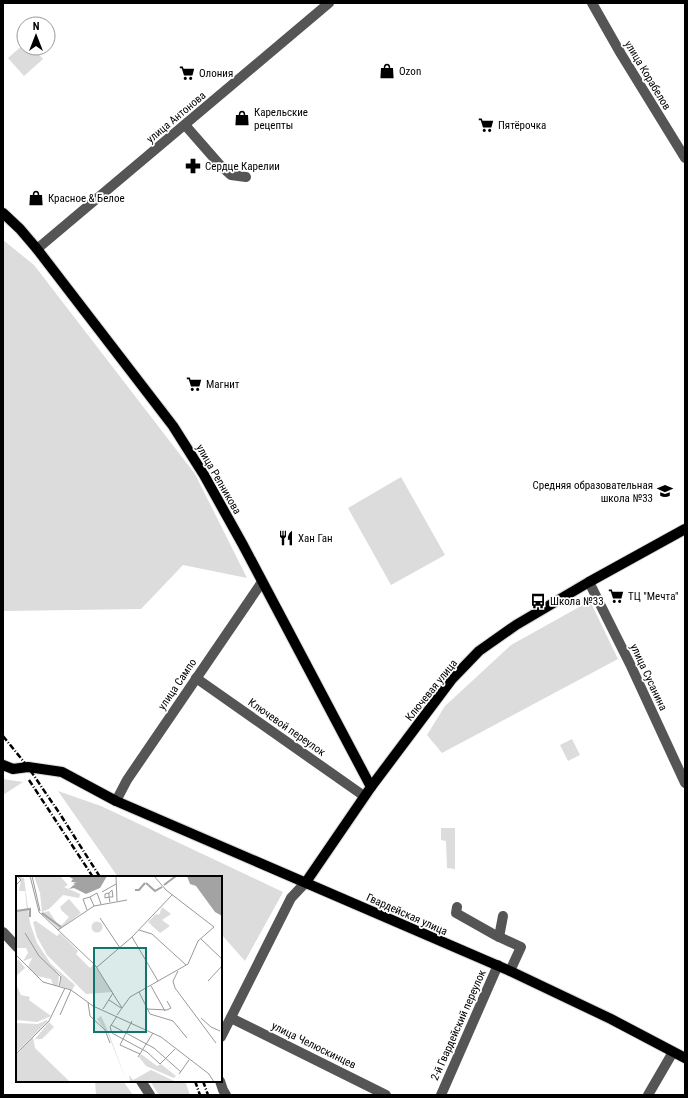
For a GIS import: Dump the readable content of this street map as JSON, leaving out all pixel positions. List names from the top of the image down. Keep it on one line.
{"streets":{"main road":["улица Репникова","Ключевая улица","Гвардейская улица"],"street":["улица Корабелов","улица Антонова","улица Сусанина","улица Сампо","Ключевой переулок","2-й Гвардейский переулок","улица Челюскинцев"]},"crossings":[["улица Антонова","улица Репникова"],["улица Репникова","улица Сампо"],["улица Репникова","Ключевая улица"],["улица Сусанина","Ключевая улица"],["улица Сампо","Ключевой переулок"],["улица Сампо","Гвардейская улица"],["Ключевая улица","Ключевой переулок"],["Ключевая улица","Гвардейская улица"],["Гвардейская улица","2-й Гвардейский переулок"]],"places":{"shop":["Ozon","Карельские рецепты","Красное & Белое"],"supermarket":["Олония","Пятёрочка","Магнит","ТЦ \"Мечта\""],"pharmacy":["Сердце Карелии"],"school or university":["Средняя образовательная школа №33"],"restaurant":["Хан Ган"],"bus stop":["Школа №33"]},"north":"top"}
